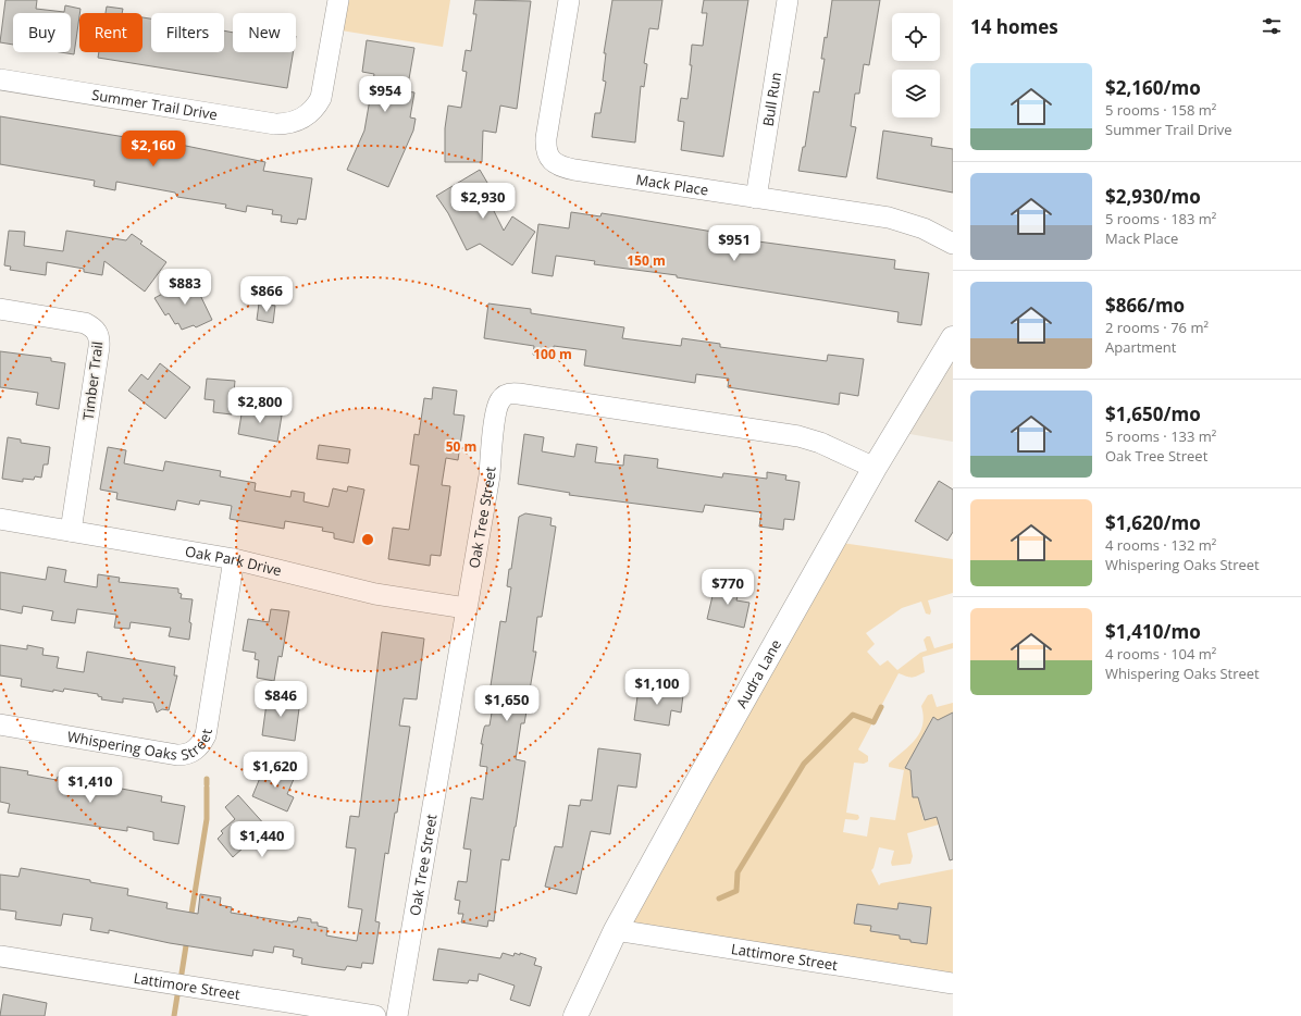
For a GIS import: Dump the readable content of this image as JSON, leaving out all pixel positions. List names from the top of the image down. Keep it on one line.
{"streets":{"street":["Bull Run","Summer Trail Drive","Mack Place","Timber Trail","Oak Tree Street","Oak Park Drive","Audra Lane","Whispering Oaks Street","Lattimore Street"]},"crossings":[["Bull Run","Mack Place"],["Timber Trail","Oak Park Drive"],["Oak Tree Street","Oak Park Drive"],["Oak Tree Street","Audra Lane"],["Oak Park Drive","Whispering Oaks Street"],["Audra Lane","Lattimore Street"]],"page":{"heading":"14 homes","chip":["Buy","Rent","Filters","New"],"list":[{"name":"$2,160/mo","note":"5 rooms · 158 m² · Summer Trail Drive"},{"name":"$2,930/mo","note":"5 rooms · 183 m² · Mack Place"},{"name":"$866/mo","note":"2 rooms · 76 m² · Apartment"},{"name":"$1,650/mo","note":"5 rooms · 133 m² · Oak Tree Street"},{"name":"$1,620/mo","note":"4 rooms · 132 m² · Whispering Oaks Street"},{"name":"$1,410/mo","note":"4 rooms · 104 m² · Whispering Oaks Street"}],"price":["$954","$2,160","$2,930","$951","$883","$866","$2,800","$770","$1,100","$846","$1,650","$1,620","$1,410","$1,440"]},"rings":["150 m","100 m","50 m"]}
